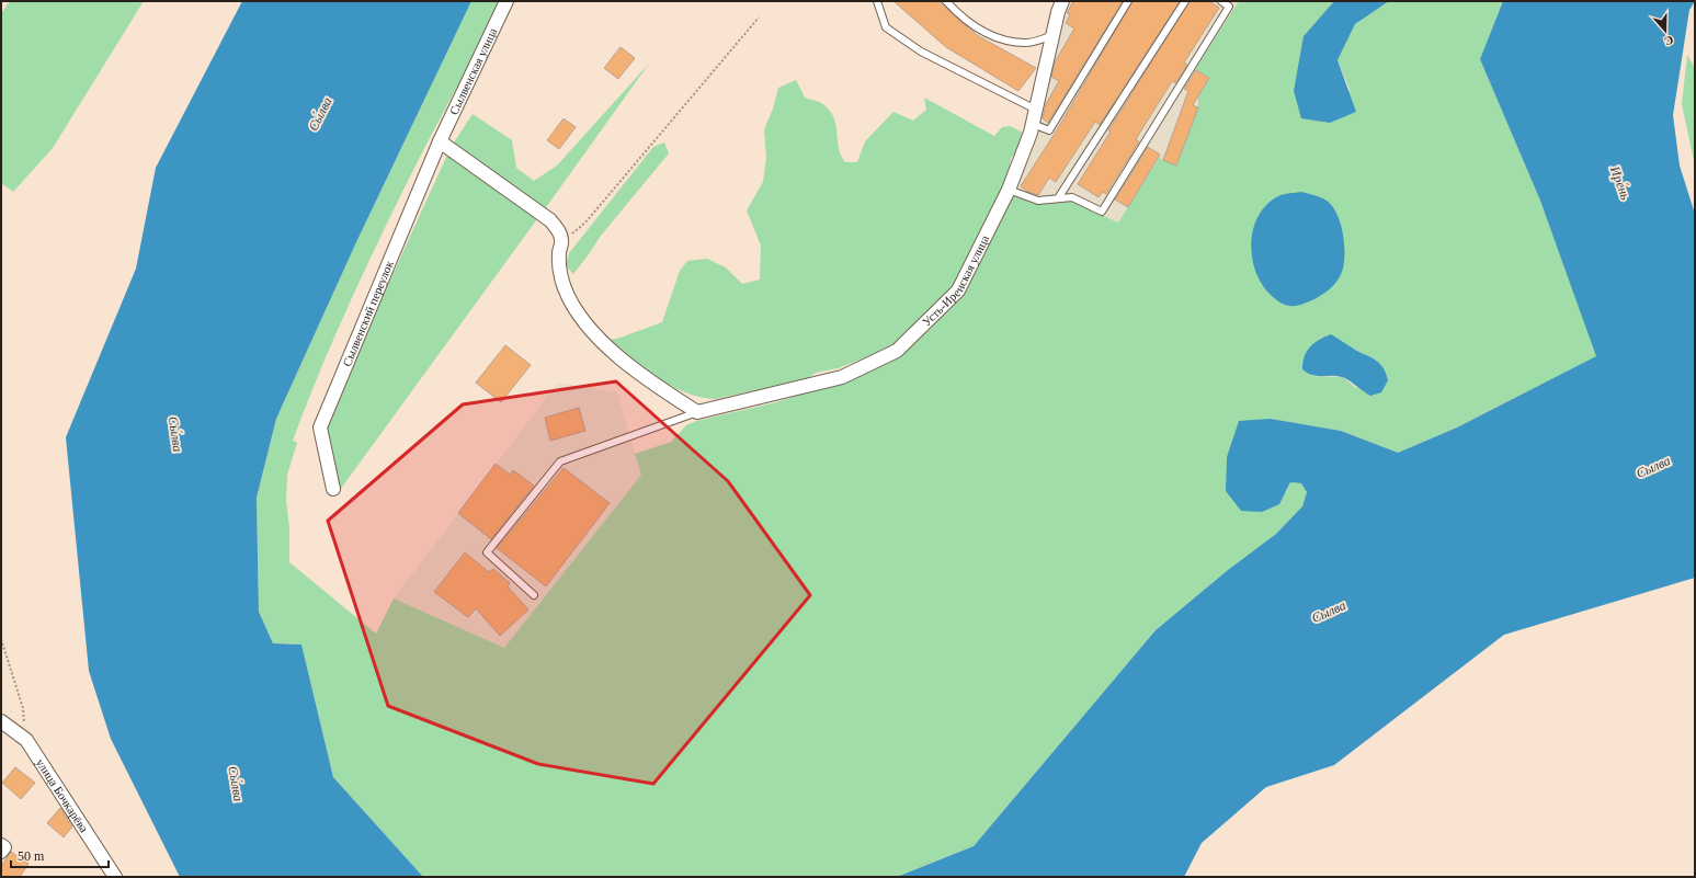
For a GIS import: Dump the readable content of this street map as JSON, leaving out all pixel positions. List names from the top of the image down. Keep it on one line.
{"streets":{"street":["Сылвенская улица","Усть-Иренская улица","Сылвенский переулок","улица Бочкарёва"]},"crossings":[["Сылвенская улица","Сылвенский переулок"]],"water":["Сы́лва","Ире́нь","Сылва"],"scale_bar":"50 m","north":"bottom"}
